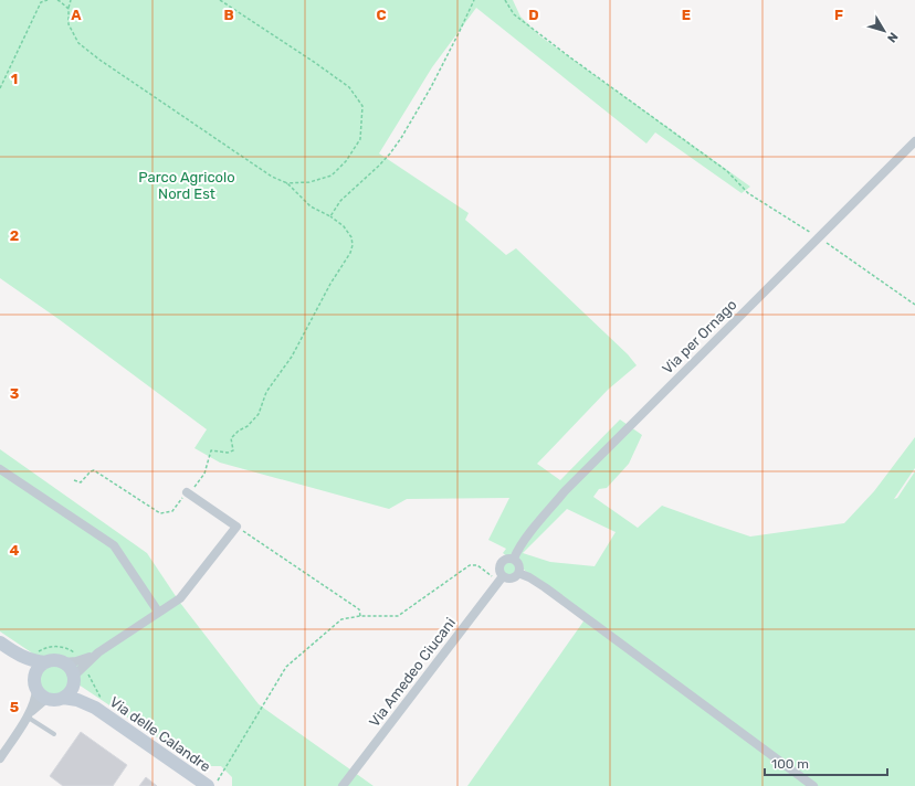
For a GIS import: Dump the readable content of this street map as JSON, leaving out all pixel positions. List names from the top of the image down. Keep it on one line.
{"streets":{"main road":["Via delle Calandre"],"street":["Via per Ornago","Via Amedeo Ciucani"]},"crossings":[["Via per Ornago","Via Amedeo Ciucani"]],"parks":["Parco Agricolo Nord Est"],"scale_bar":"100 m","north":"bottom right","grid":{"columns":["A","B","C","D","E","F"],"rows":["1","2","3","4","5"]}}
